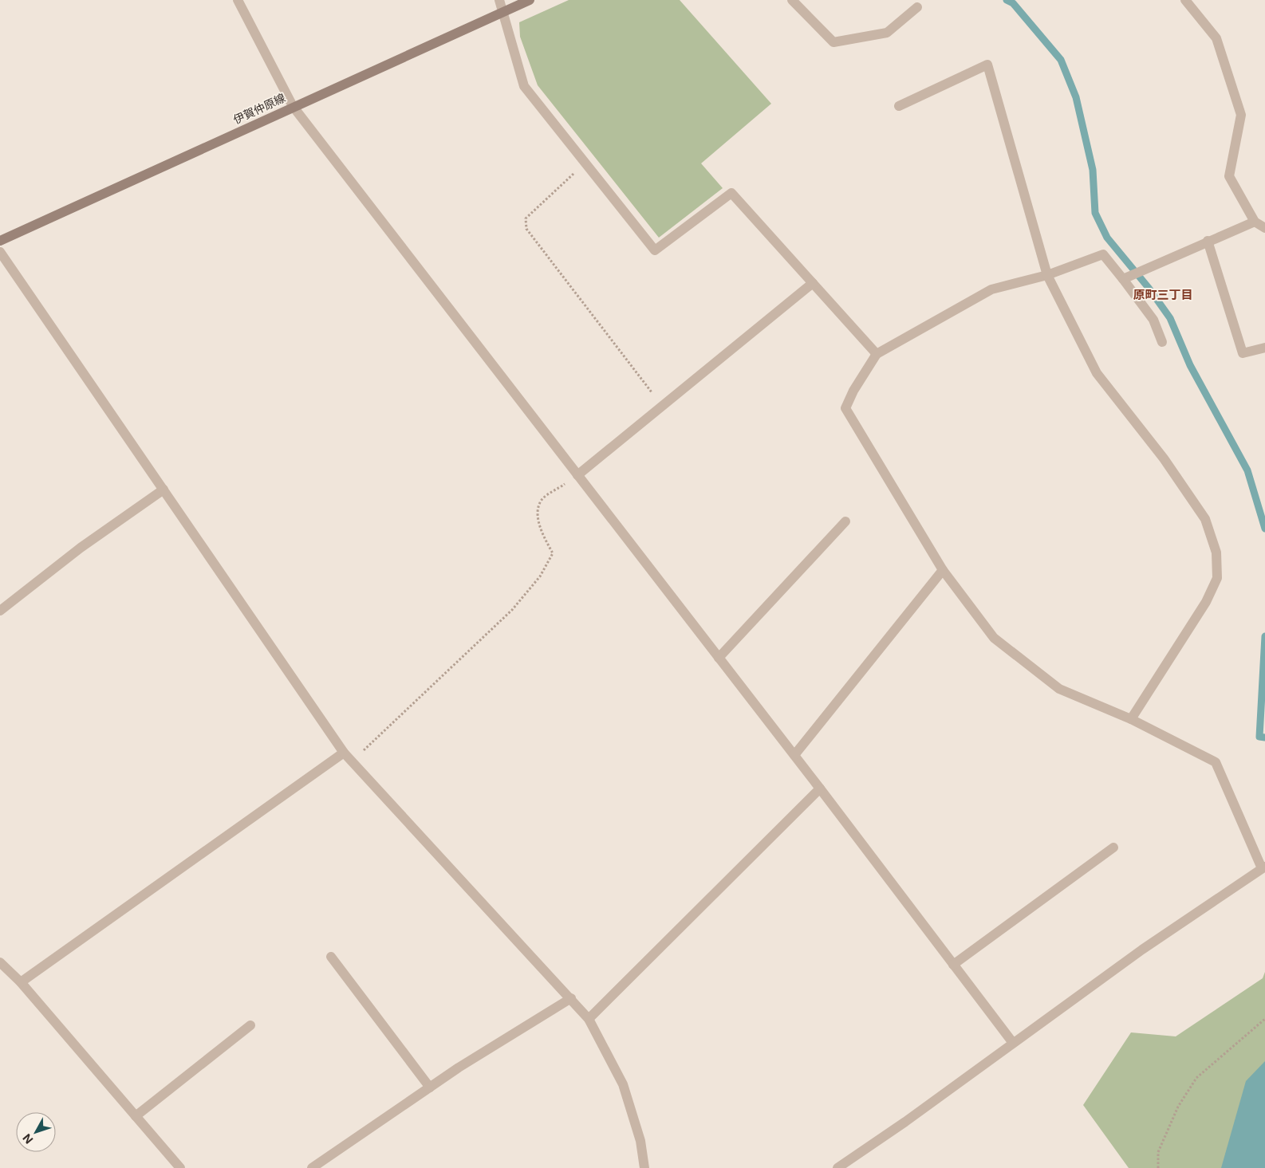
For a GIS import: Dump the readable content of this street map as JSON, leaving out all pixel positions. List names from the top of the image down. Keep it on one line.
{"streets":{"main road":["伊賀仲原線"]},"districts":["原町三丁目"],"north":"bottom left"}
